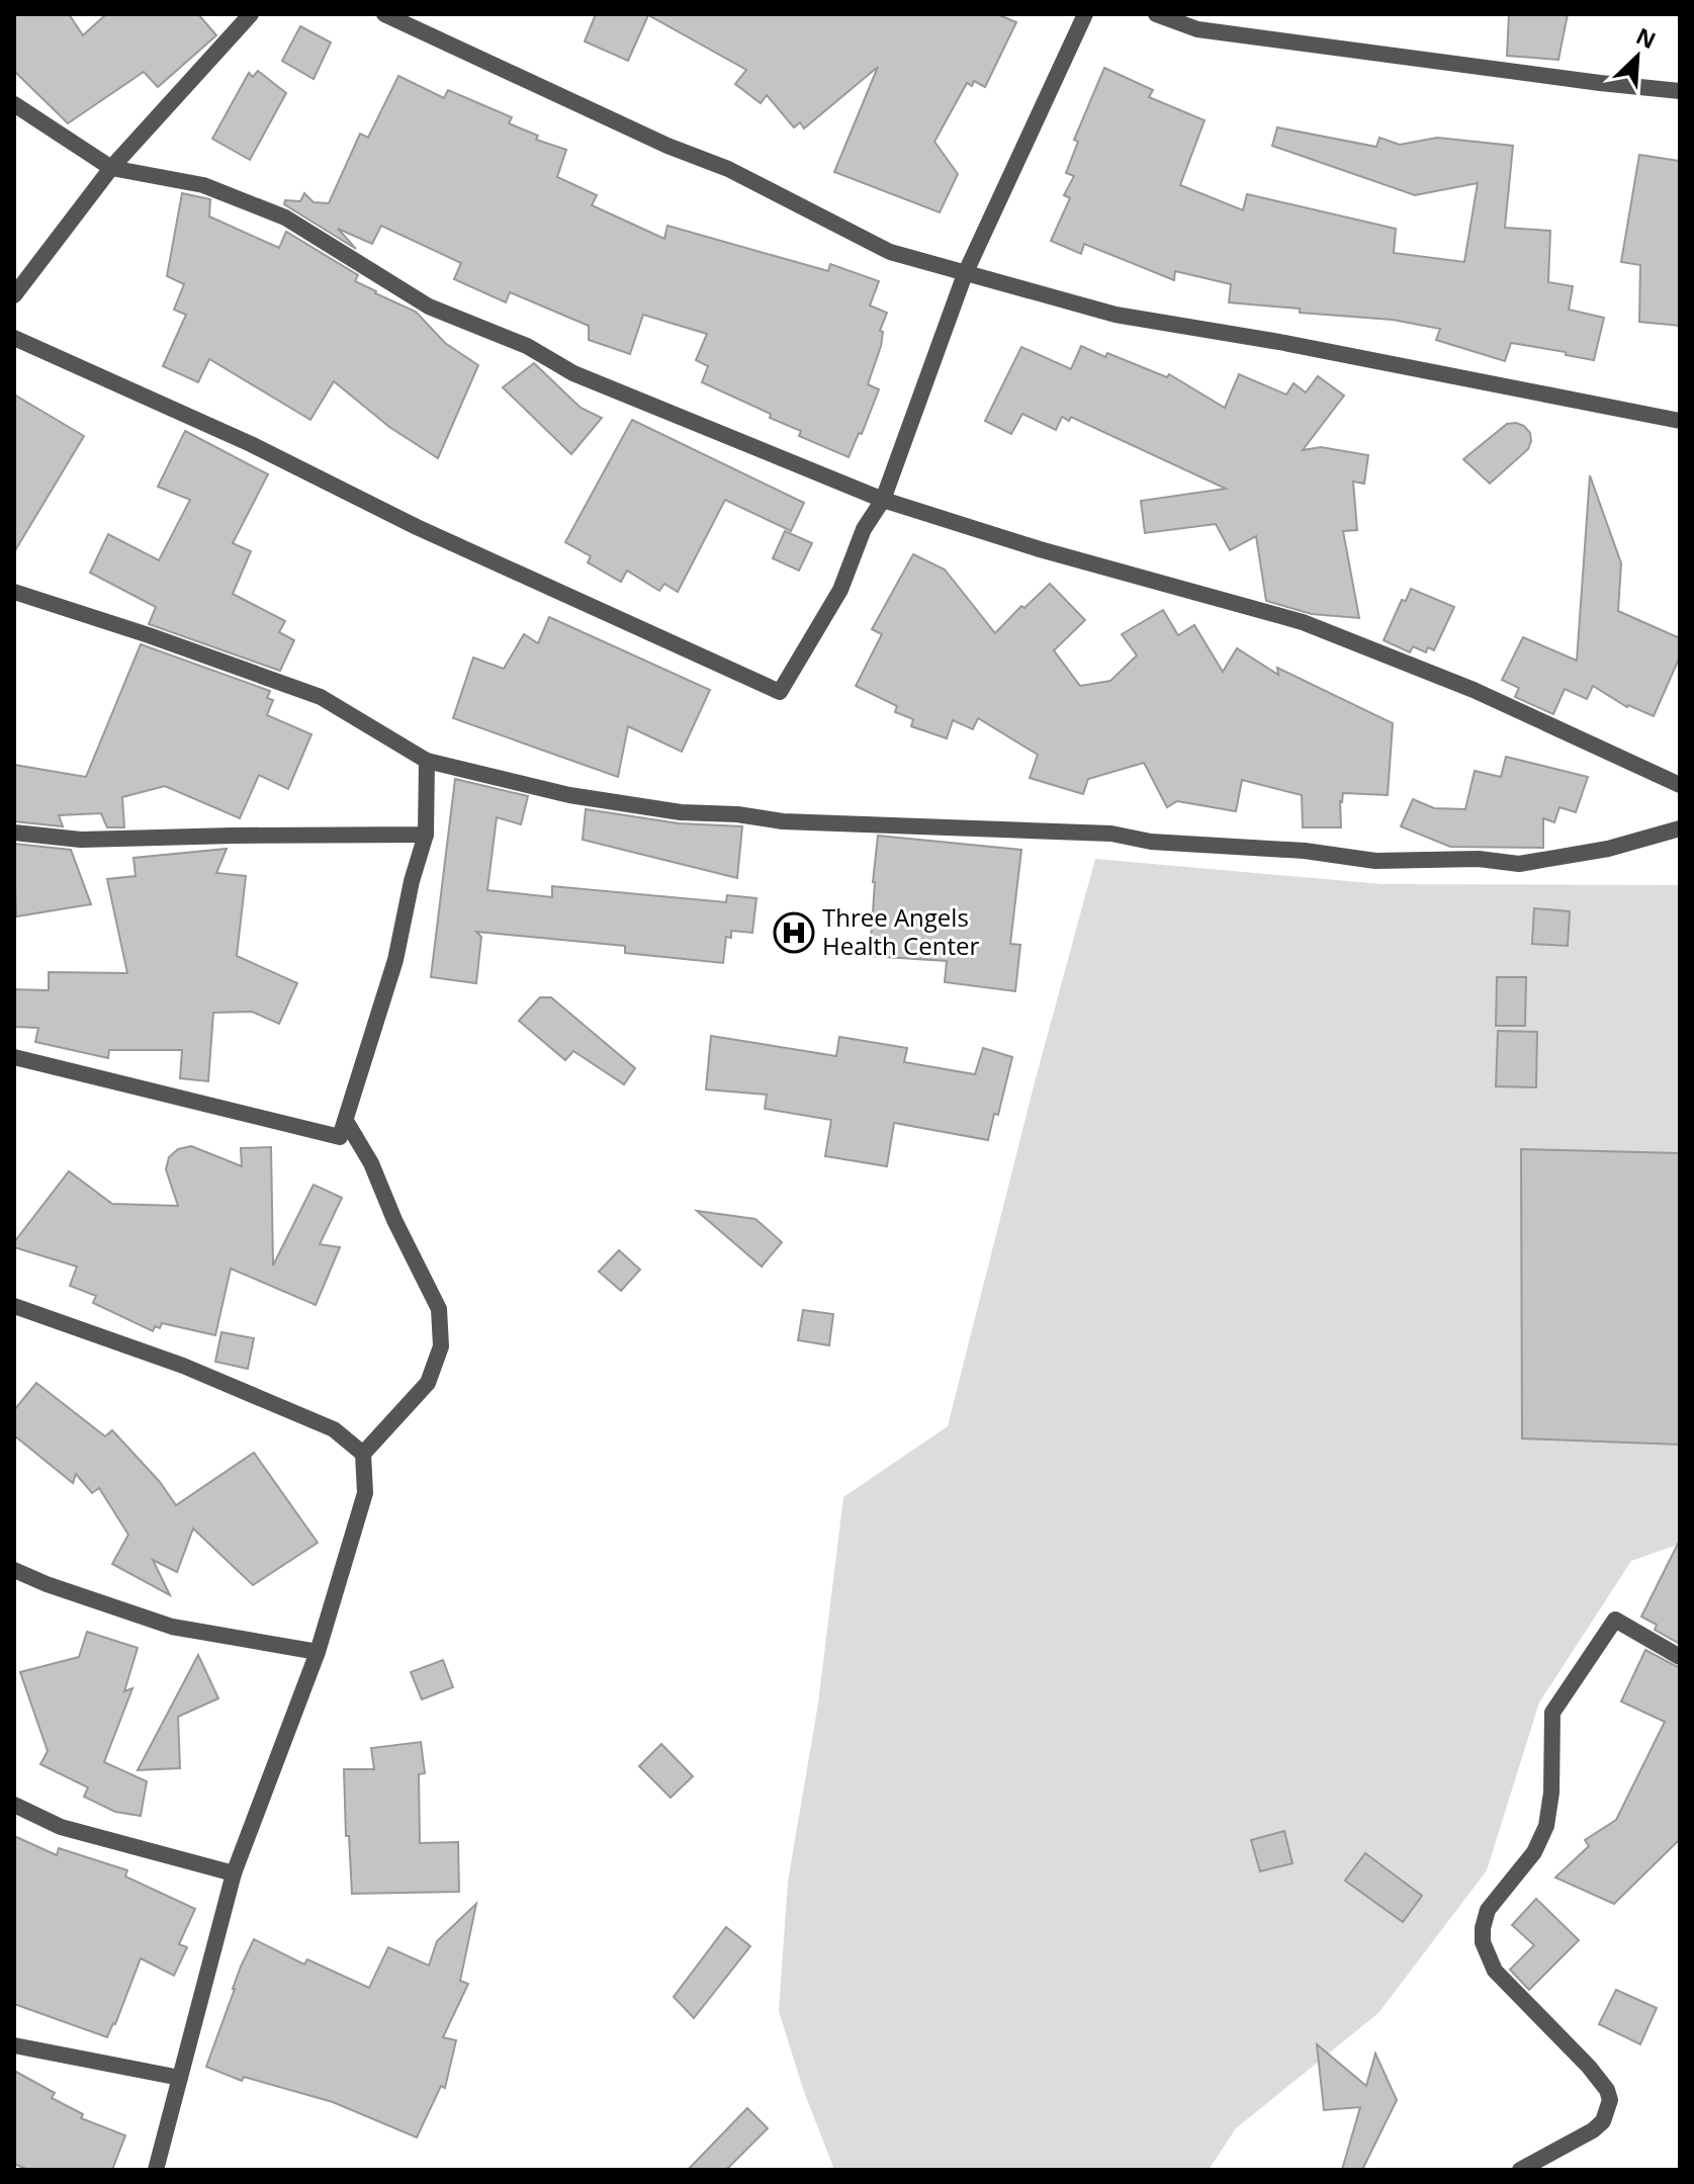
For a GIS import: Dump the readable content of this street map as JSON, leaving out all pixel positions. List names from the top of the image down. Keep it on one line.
{"places":{"hospital":["Three Angels Health Center"]},"north":"top right"}
